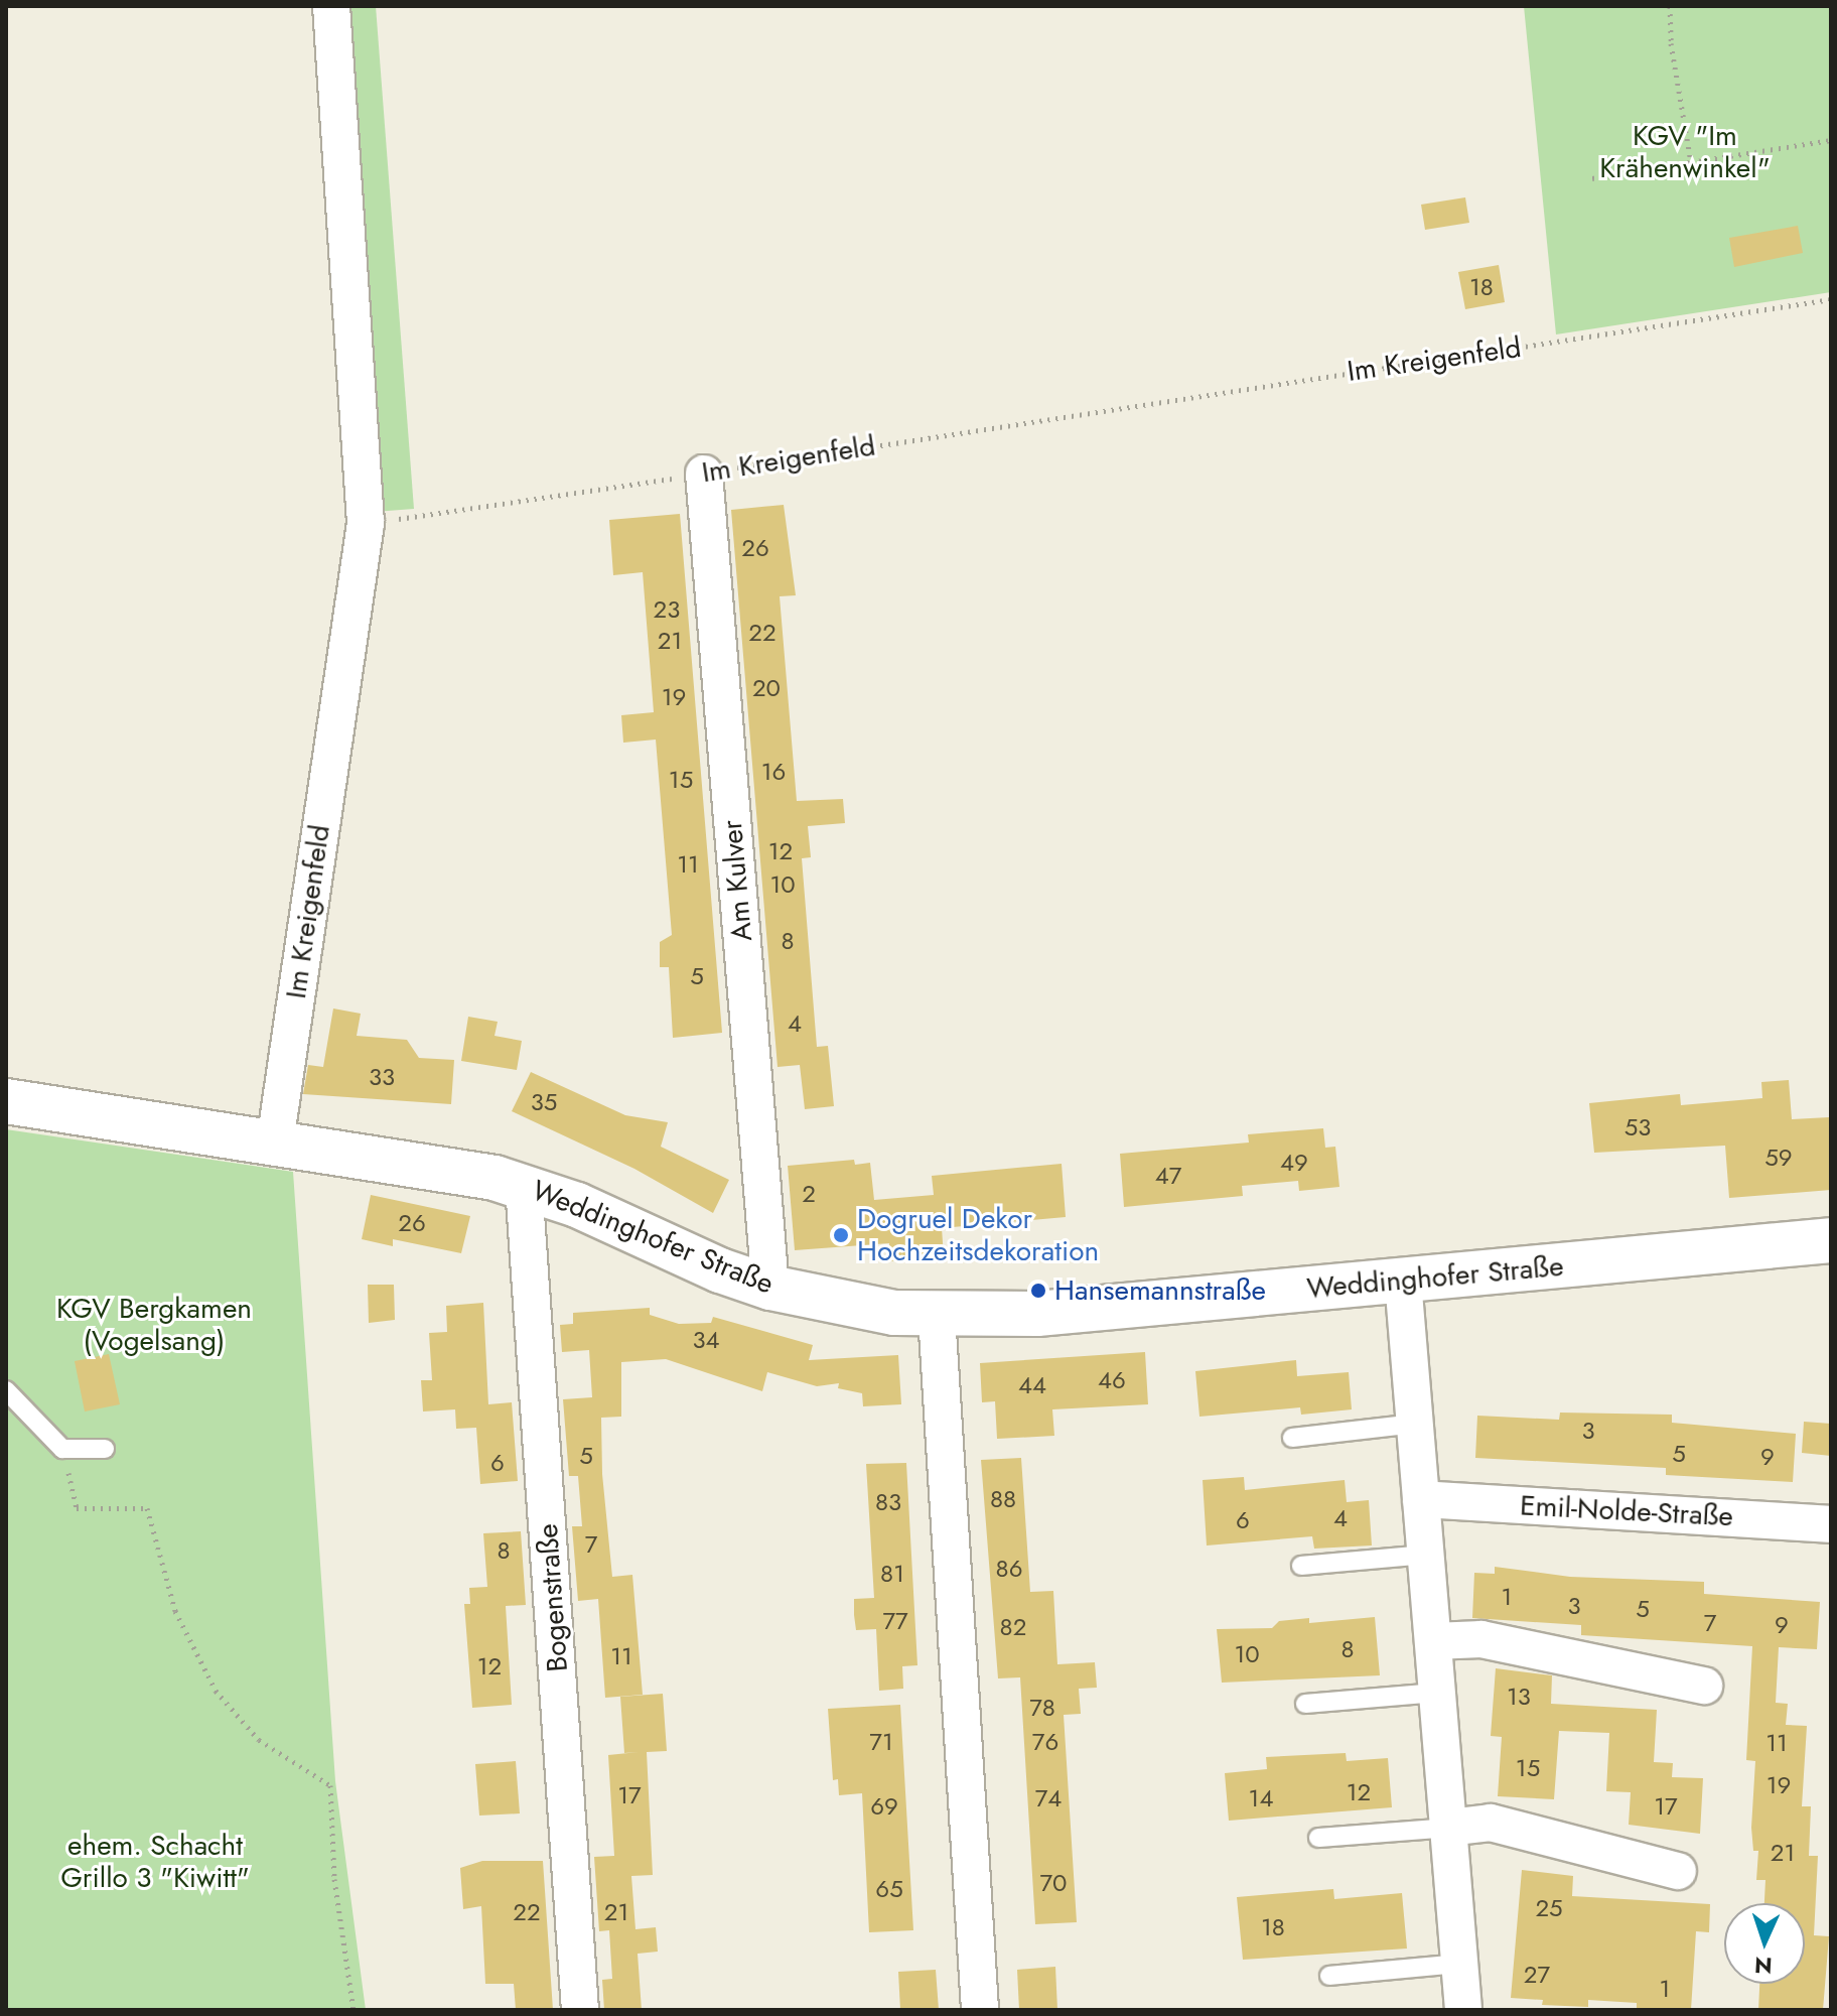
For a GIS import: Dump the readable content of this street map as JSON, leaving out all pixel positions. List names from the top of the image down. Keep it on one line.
{"streets":{"street":["Im Kreigenfeld","Am Kulver","Weddinghofer Straße","Emil-Nolde-Straße","Bogenstraße"]},"crossings":[["Im Kreigenfeld","Am Kulver"],["Im Kreigenfeld","Weddinghofer Straße"],["Am Kulver","Weddinghofer Straße"],["Weddinghofer Straße","Bogenstraße"]],"parks":["KGV \"Im Krähenwinkel\"","KGV Bergkamen (Vogelsang)","ehem. Schacht Grillo 3 \"Kiwitt\""],"places":["Dogruel Dekor Hochzeitsdekoration","Hansemannstraße"],"house_numbers":["18","26","23","22","21","20","19","16","15","12","11","10","8","5","4","33","35","53","59","49","47","2","26","34","46","44","3","5","5","9","6","88","83","4","6","7","8","86","81","1","3","5","77","7","9","82","8","10","11","12","13","78","71","76","11","15","19","12","17","74","14","69","17","21","70","65","25","22","21","18","27","1"],"north":"bottom"}
